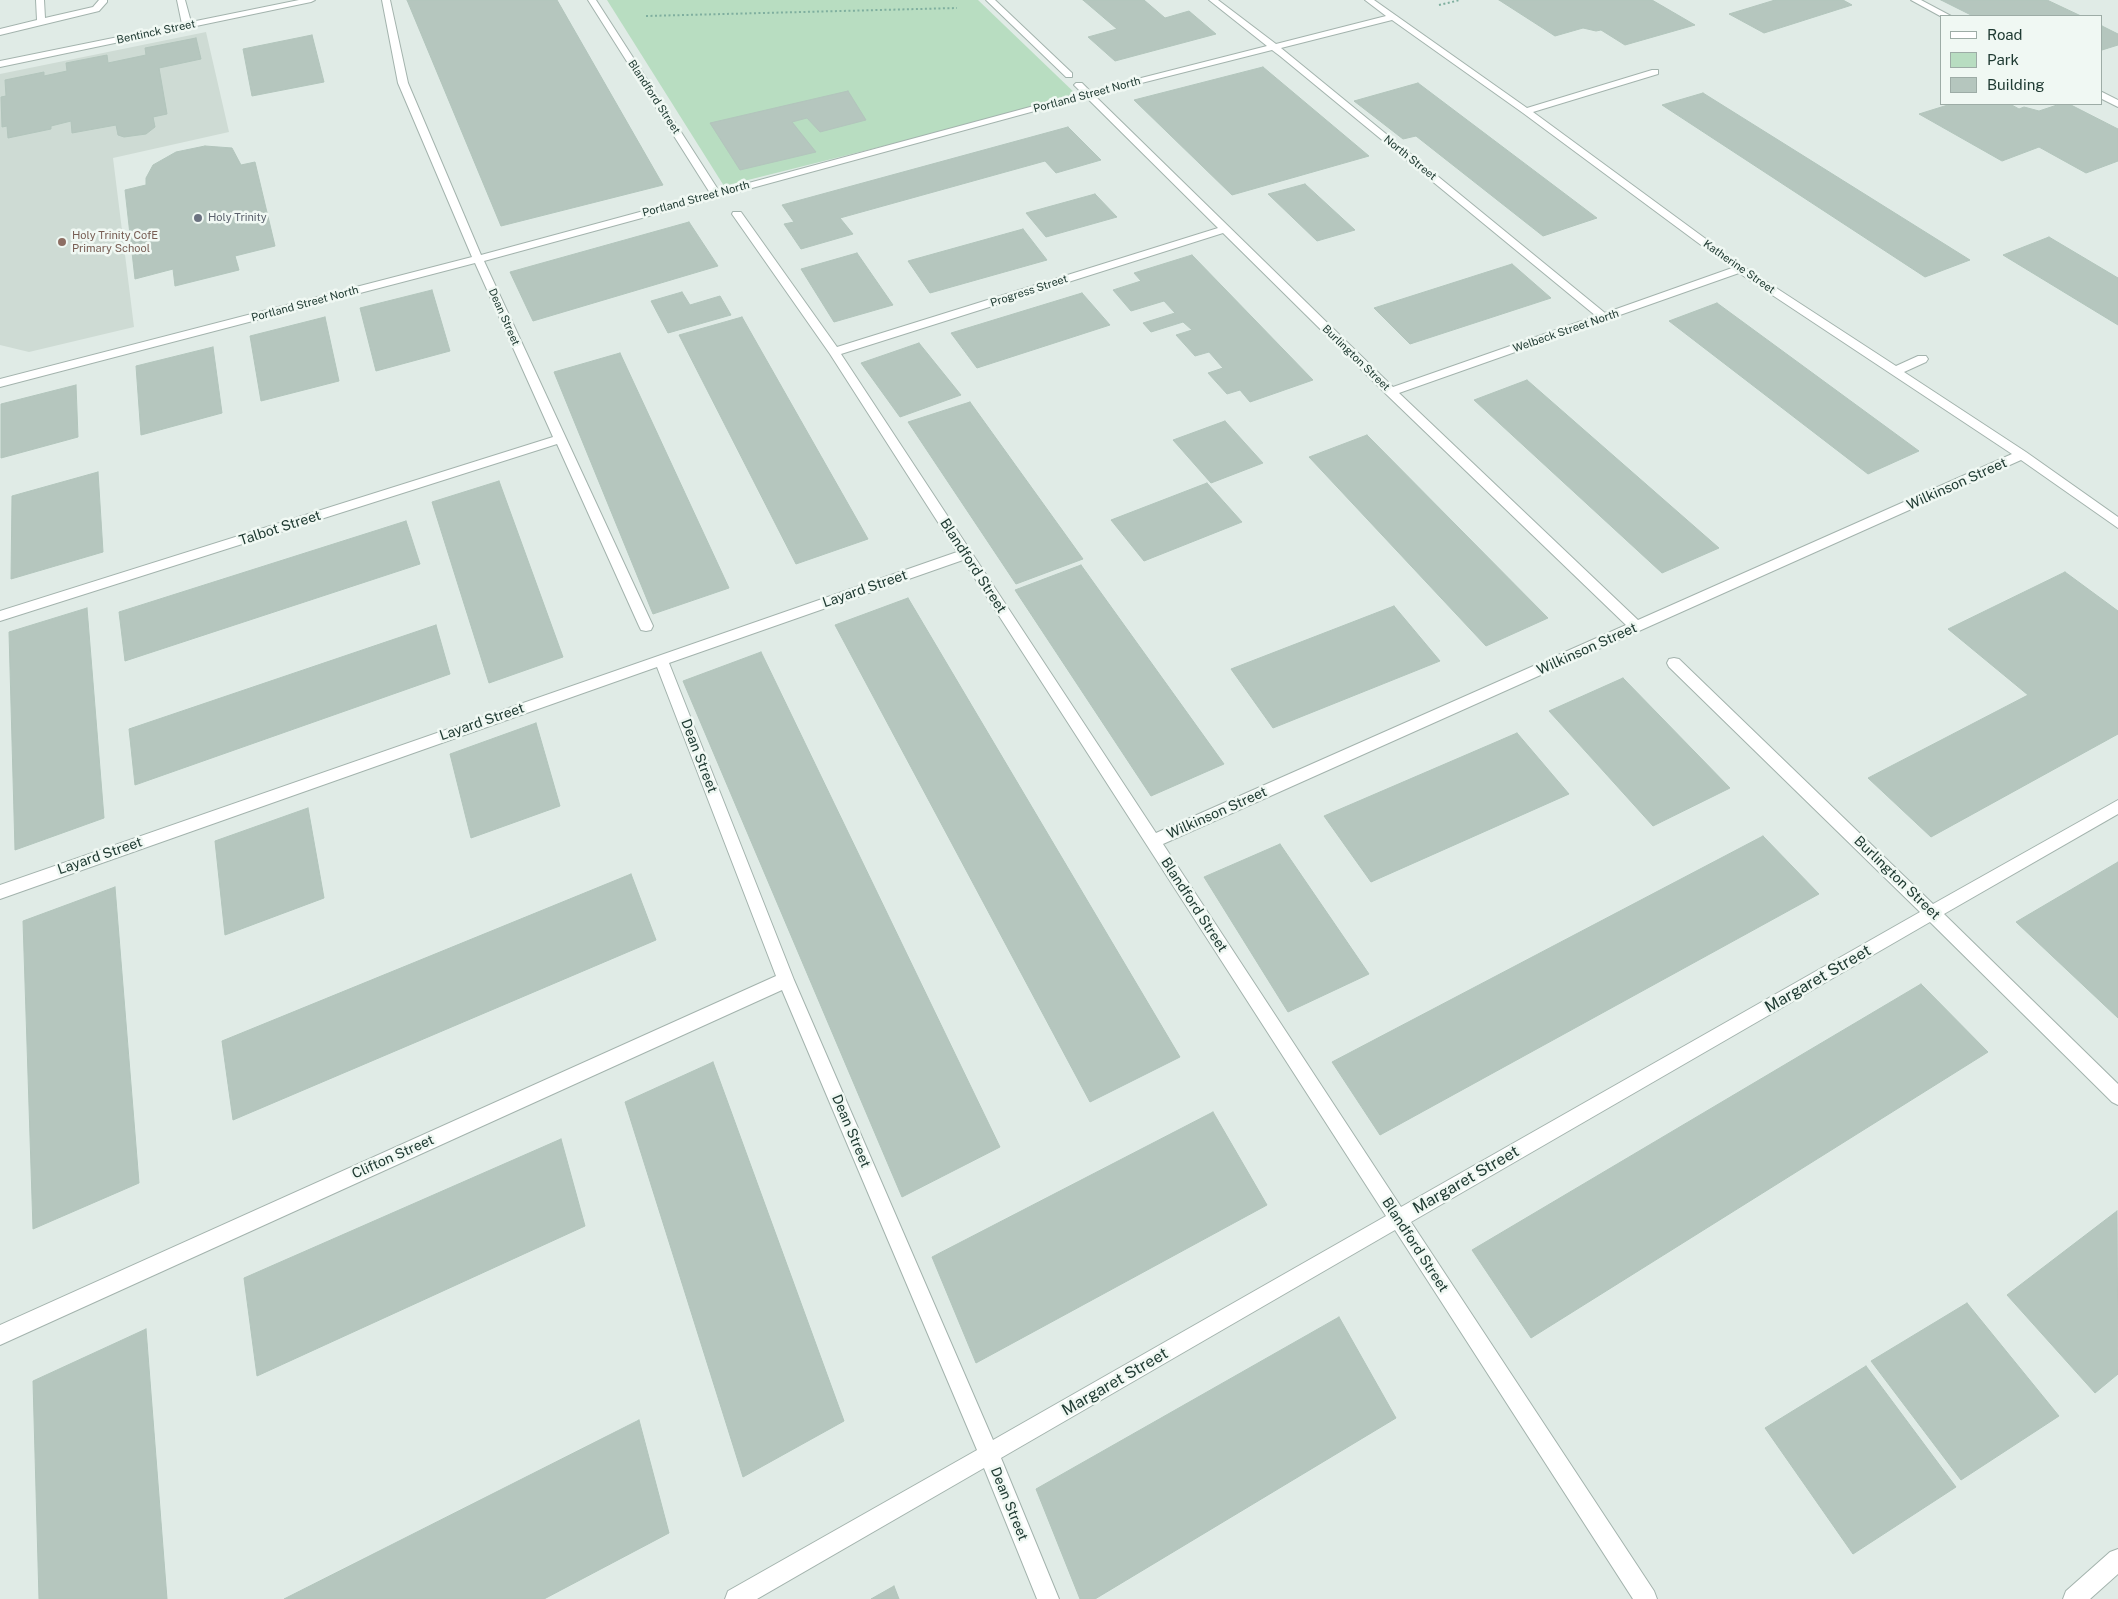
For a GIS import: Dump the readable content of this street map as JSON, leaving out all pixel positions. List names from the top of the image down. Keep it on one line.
{"streets":{"street":["Bentinck Street","Portland Street North","Blandford Street","North Street","Katherine Street","Progress Street","Dean Street","Welbeck Street North","Burlington Street","Wilkinson Street","Talbot Street","Layard Street","Margaret Street","Clifton Street"]},"crossings":[["Portland Street North","Blandford Street"],["Portland Street North","North Street"],["Portland Street North","Katherine Street"],["Portland Street North","Dean Street"],["Portland Street North","Burlington Street"],["Blandford Street","Progress Street"],["Blandford Street","Wilkinson Street"],["Blandford Street","Layard Street"],["Blandford Street","Margaret Street"],["North Street","Welbeck Street North"],["Katherine Street","Welbeck Street North"],["Katherine Street","Wilkinson Street"],["Progress Street","Burlington Street"],["Dean Street","Talbot Street"],["Dean Street","Layard Street"],["Dean Street","Margaret Street"],["Dean Street","Clifton Street"],["Welbeck Street North","Burlington Street"],["Burlington Street","Wilkinson Street"],["Burlington Street","Margaret Street"]],"places":["Holy Trinity","Holy Trinity CofE Primary School"],"legend":["Road","Park","Building"]}
